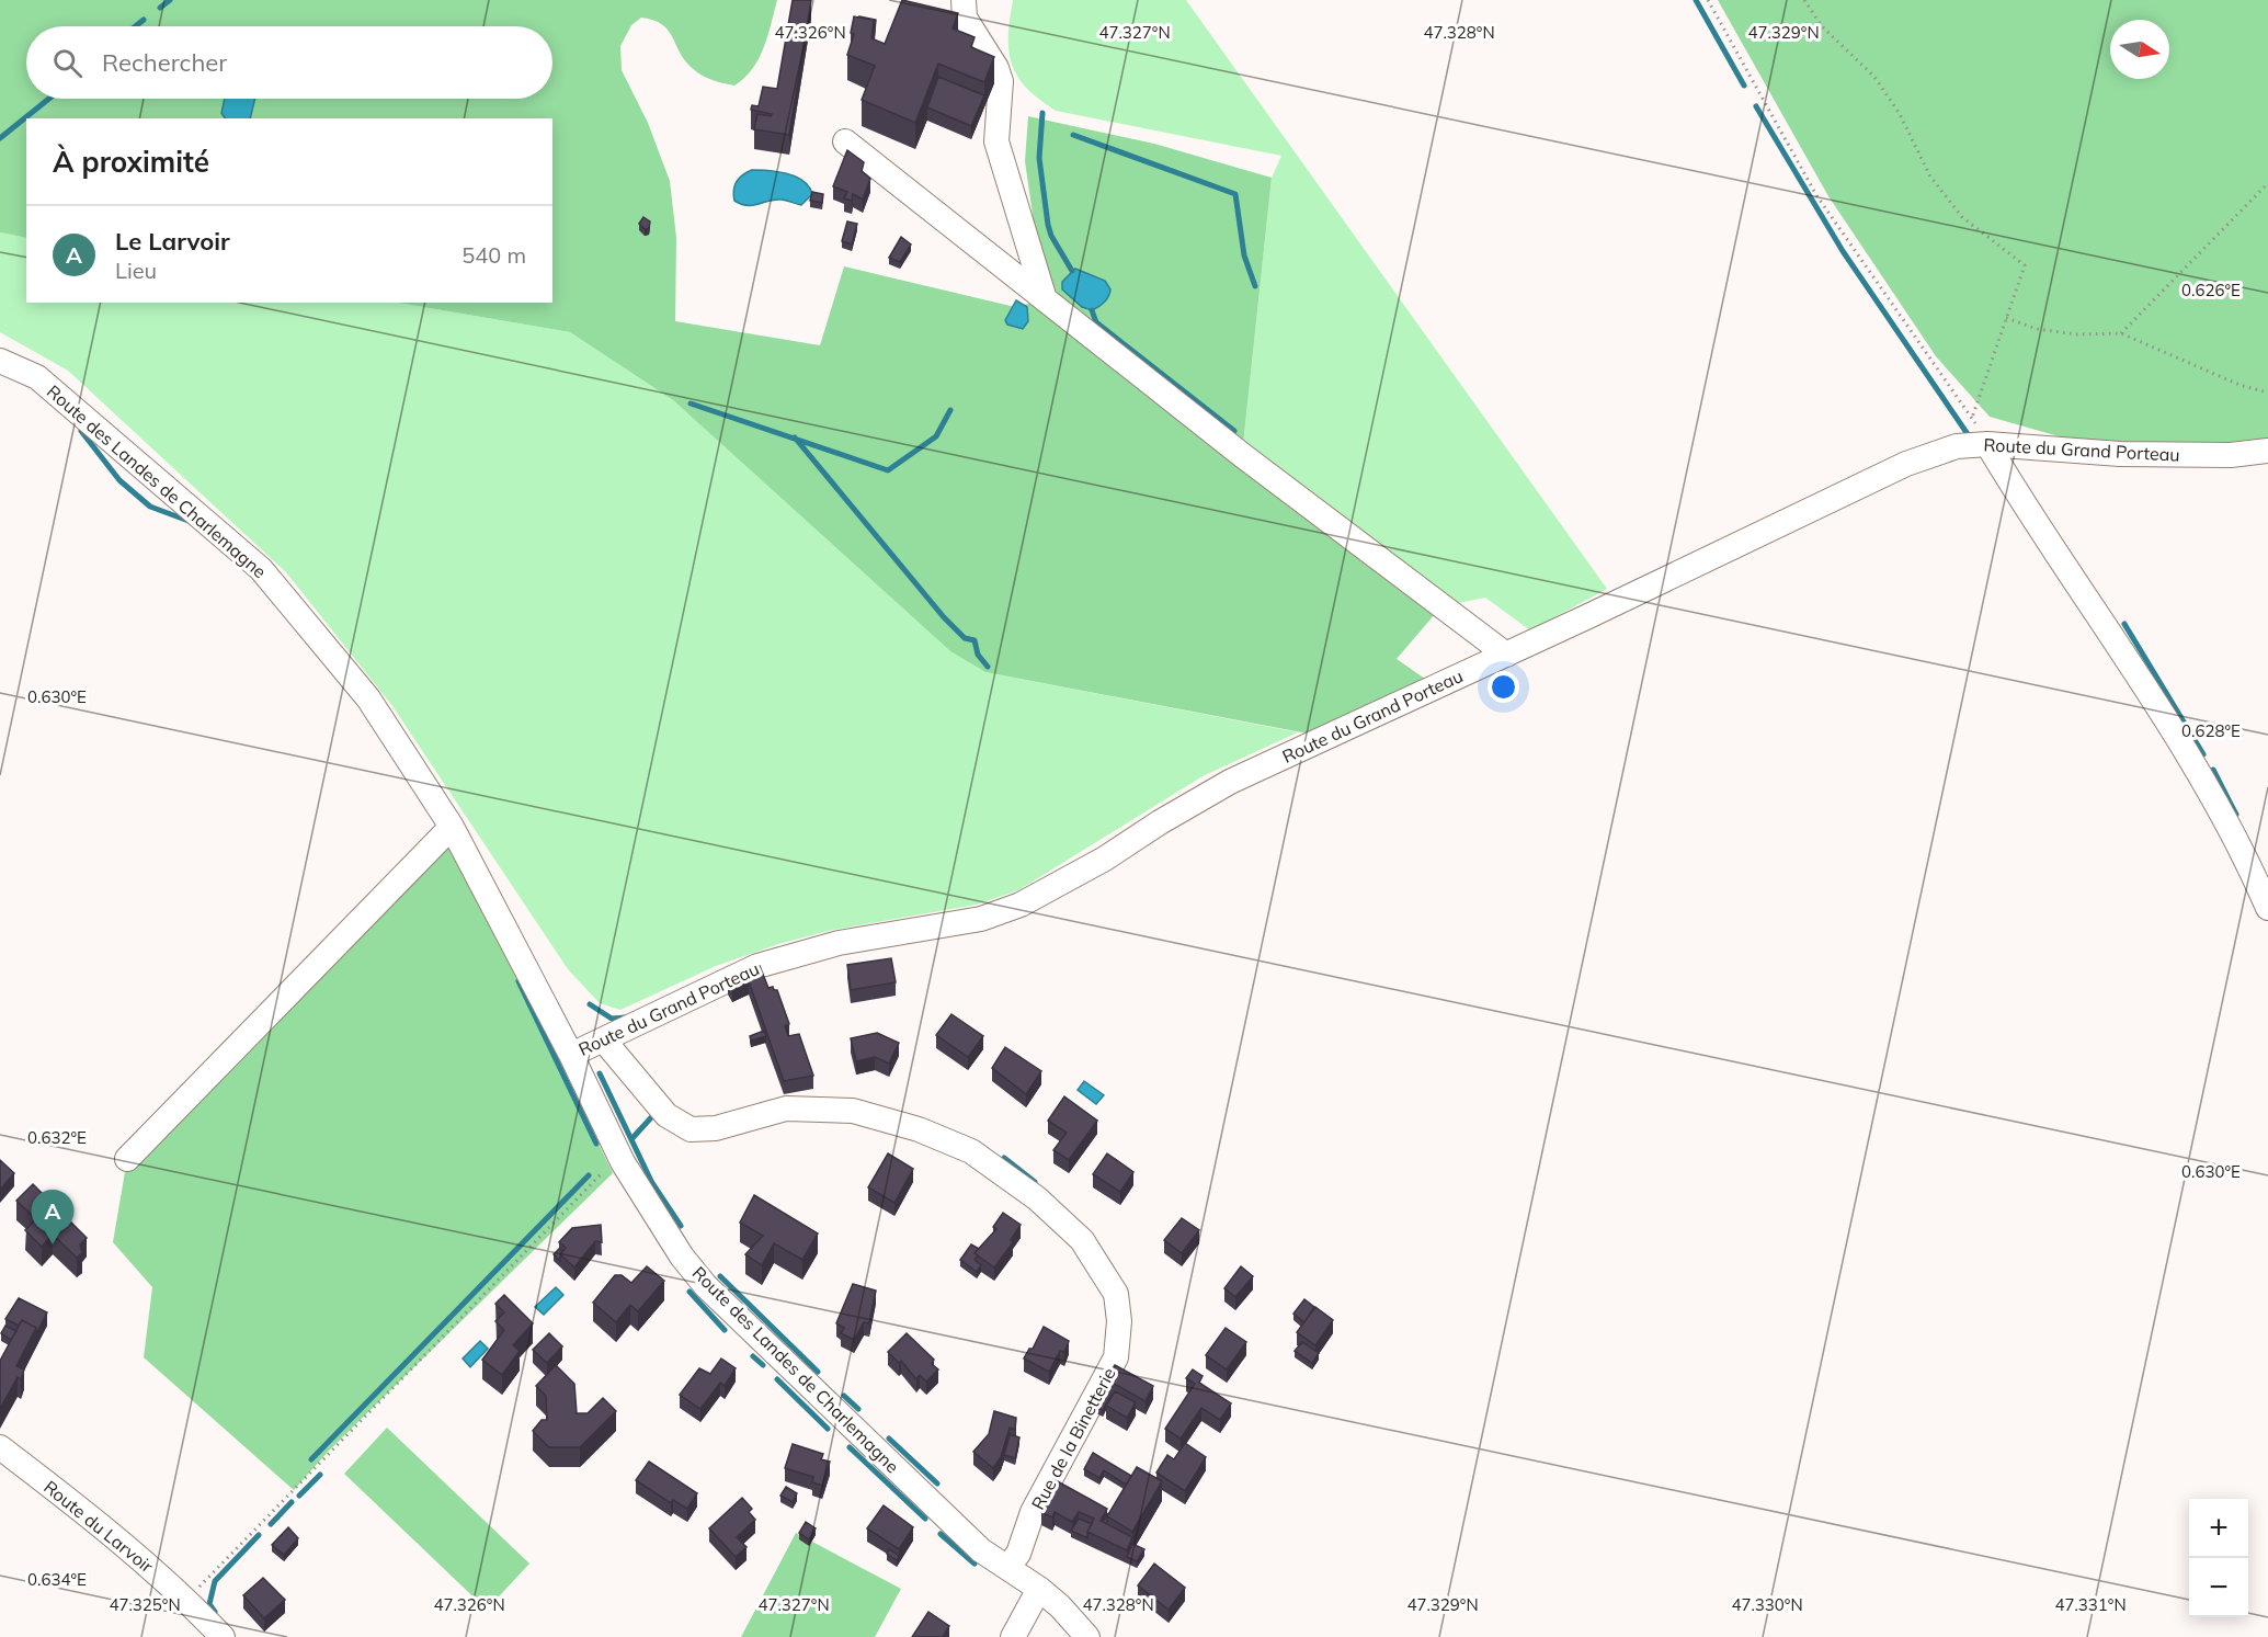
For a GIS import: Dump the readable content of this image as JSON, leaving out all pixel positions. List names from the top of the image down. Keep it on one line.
{"streets":{"street":["Route du Grand Porteau","Route des Landes de Charlemagne","Rue de la Binetterie","Route du Larvoir"]},"crossings":[["Route du Grand Porteau","Route des Landes de Charlemagne"],["Route du Grand Porteau","Rue de la Binetterie"],["Route des Landes de Charlemagne","Rue de la Binetterie"]],"north":"right","page":{"search":"Rechercher","heading":"À proximité","list":[{"mark":"A","name":"Le Larvoir","note":"Lieu","value":"540 m"}],"pins":"A","map_buttons":["+","−"]},"coordinates":["47.326°N","47.327°N","47.328°N","47.329°N","0.626°E","0.630°E","0.628°E","0.632°E","0.634°E","47.325°N","47.330°N","47.331°N"]}
